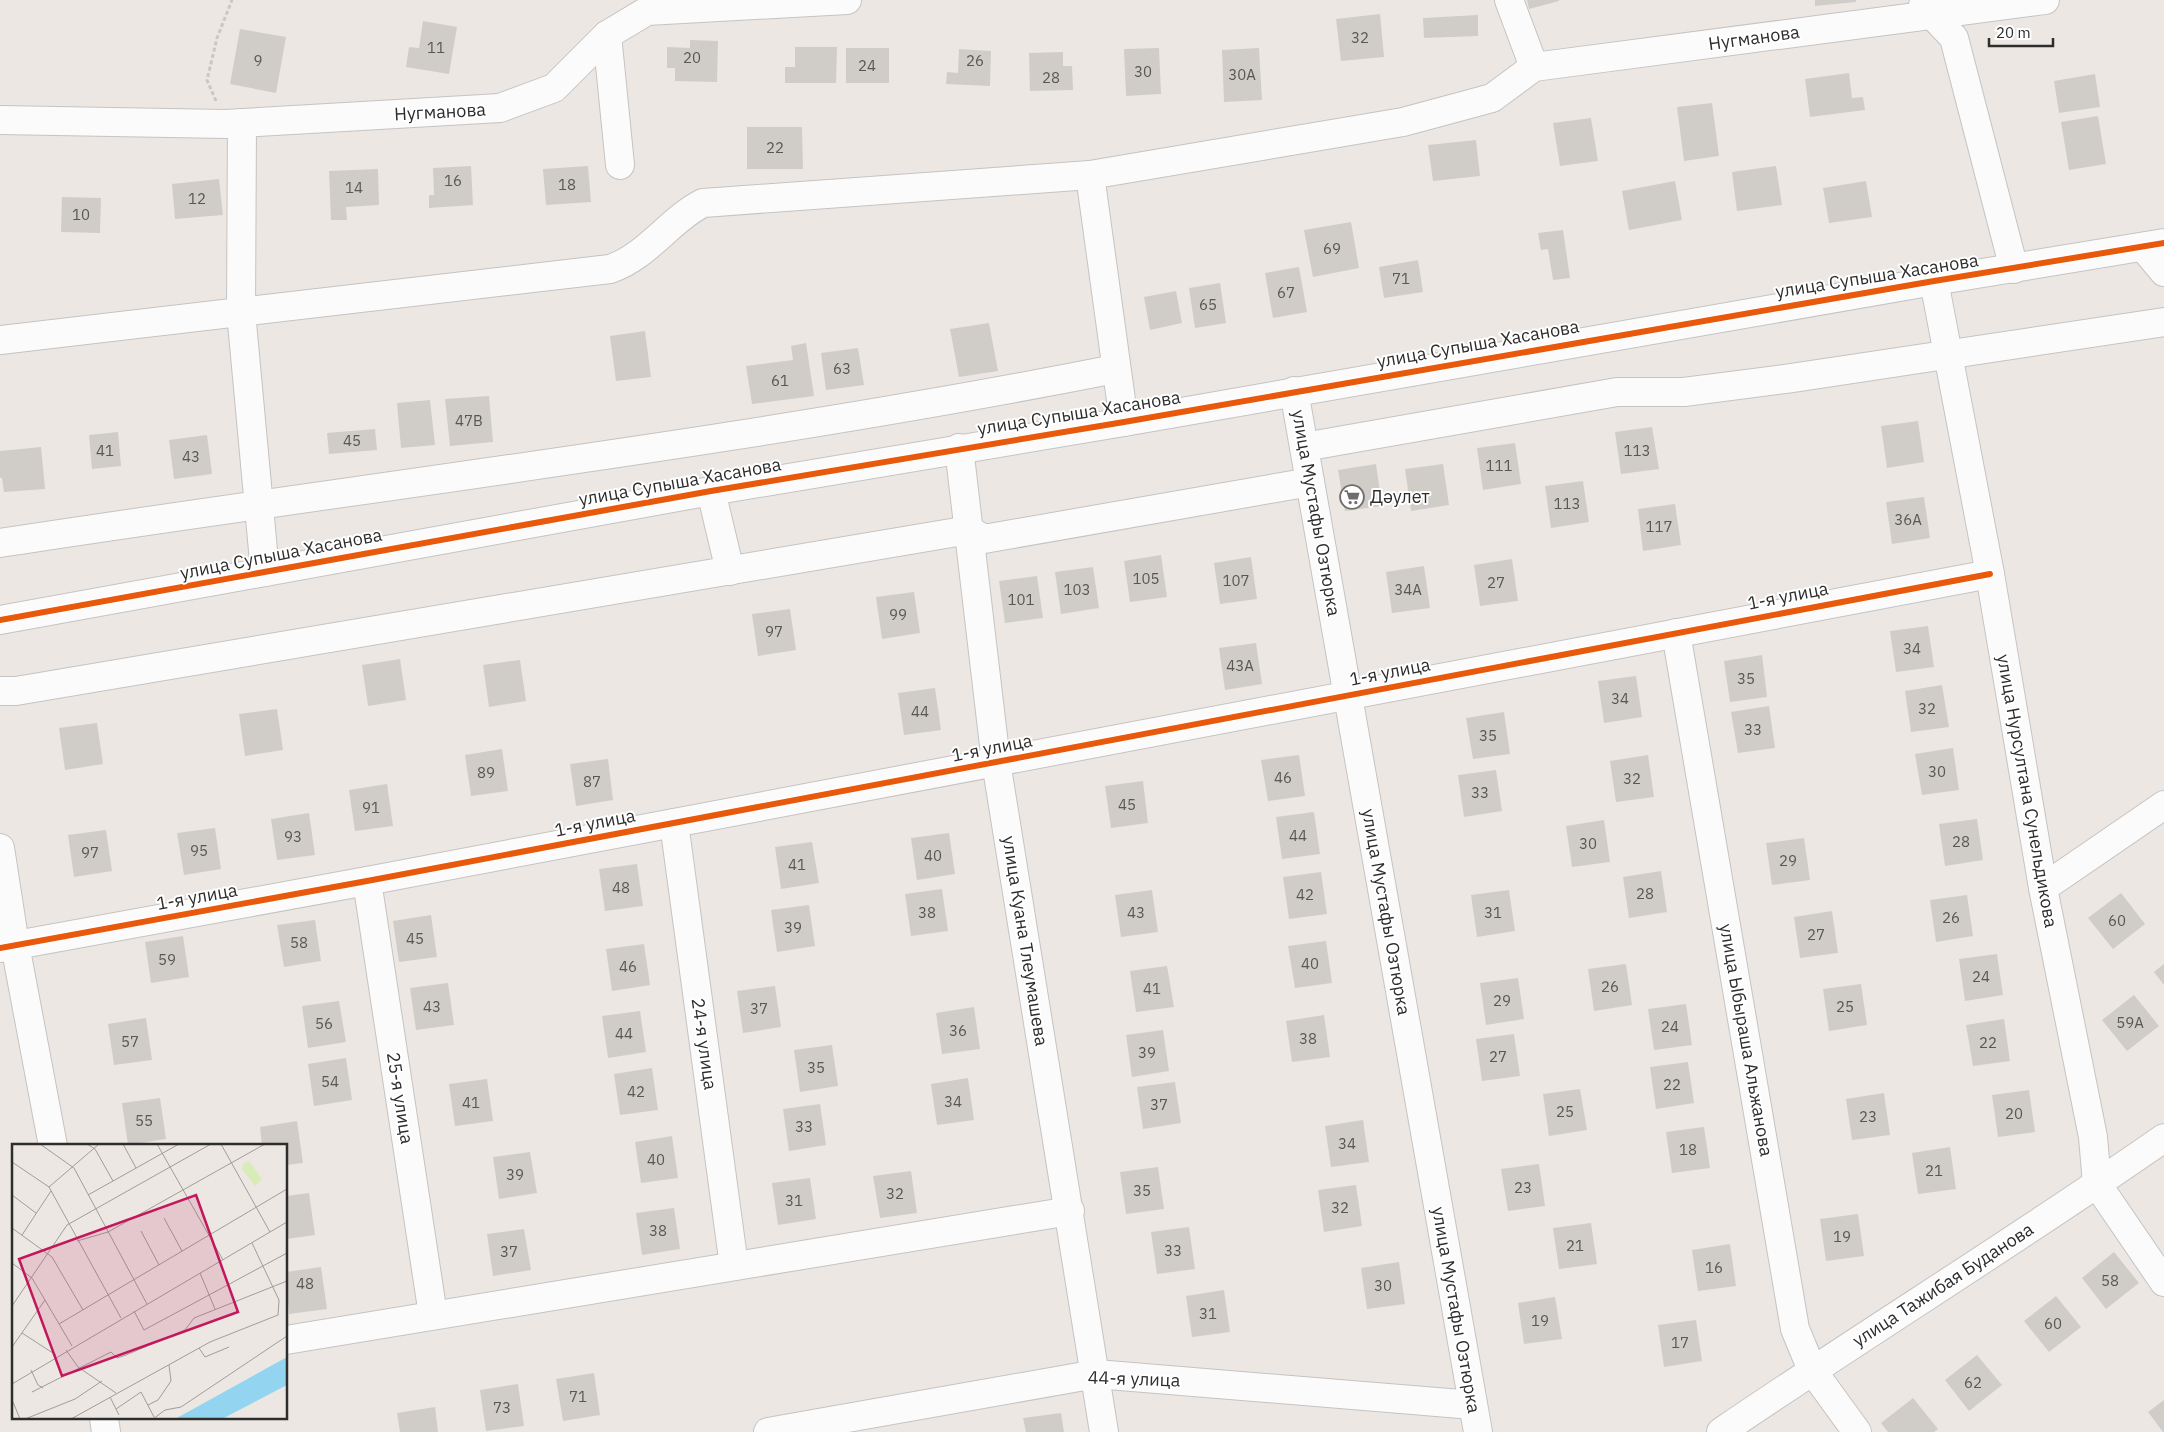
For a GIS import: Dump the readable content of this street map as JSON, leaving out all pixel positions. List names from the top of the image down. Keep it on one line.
{"streets":{"street":["Нугманова","улица Супыша Хасанова","улица Мустафы Озтюрка","1-я улица","улица Нурсултана Сунельдикова","улица Куана Тлеумашева","улица Ыбыраша Альжанова","24-я улица","25-я улица","улица Тажибая Буданова","44-я улица"]},"crossings":[["улица Супыша Хасанова","улица Мустафы Озтюрка"],["улица Супыша Хасанова","улица Нурсултана Сунельдикова"],["улица Супыша Хасанова","улица Куана Тлеумашева"],["улица Мустафы Озтюрка","1-я улица"],["улица Мустафы Озтюрка","44-я улица"],["1-я улица","улица Нурсултана Сунельдикова"],["1-я улица","улица Куана Тлеумашева"],["1-я улица","улица Ыбыраша Альжанова"],["1-я улица","24-я улица"],["1-я улица","25-я улица"],["улица Нурсултана Сунельдикова","улица Тажибая Буданова"],["улица Куана Тлеумашева","44-я улица"],["улица Ыбыраша Альжанова","улица Тажибая Буданова"]],"places":{"supermarket":["Дәулет"]},"house_numbers":["32","11","20","9","26","24","30","30А","28","22","16","18","14","12","10","69","71","67","65","63","61","47В","45","41","113","43","111","113","36А","117","105","107","27","103","34А","101","99","97","34","43А","35","34","32","44","33","35","30","89","46","32","87","33","45","91","44","93","28","30","95","97","40","29","41","48","28","42","38","43","31","26","60","39","27","45","58","59","40","46","24","26","41","29","43","25","37","59А","56","24","36","44","38","57","22","39","27","35","54","22","42","34","41","37","25","20","23","55","33","34","18","40","21","39","23","35","32","31","32","38","19","21","33","37","16","58","48","30","31","19","60","17","62","71","73"],"scale_bar":"20 m"}
